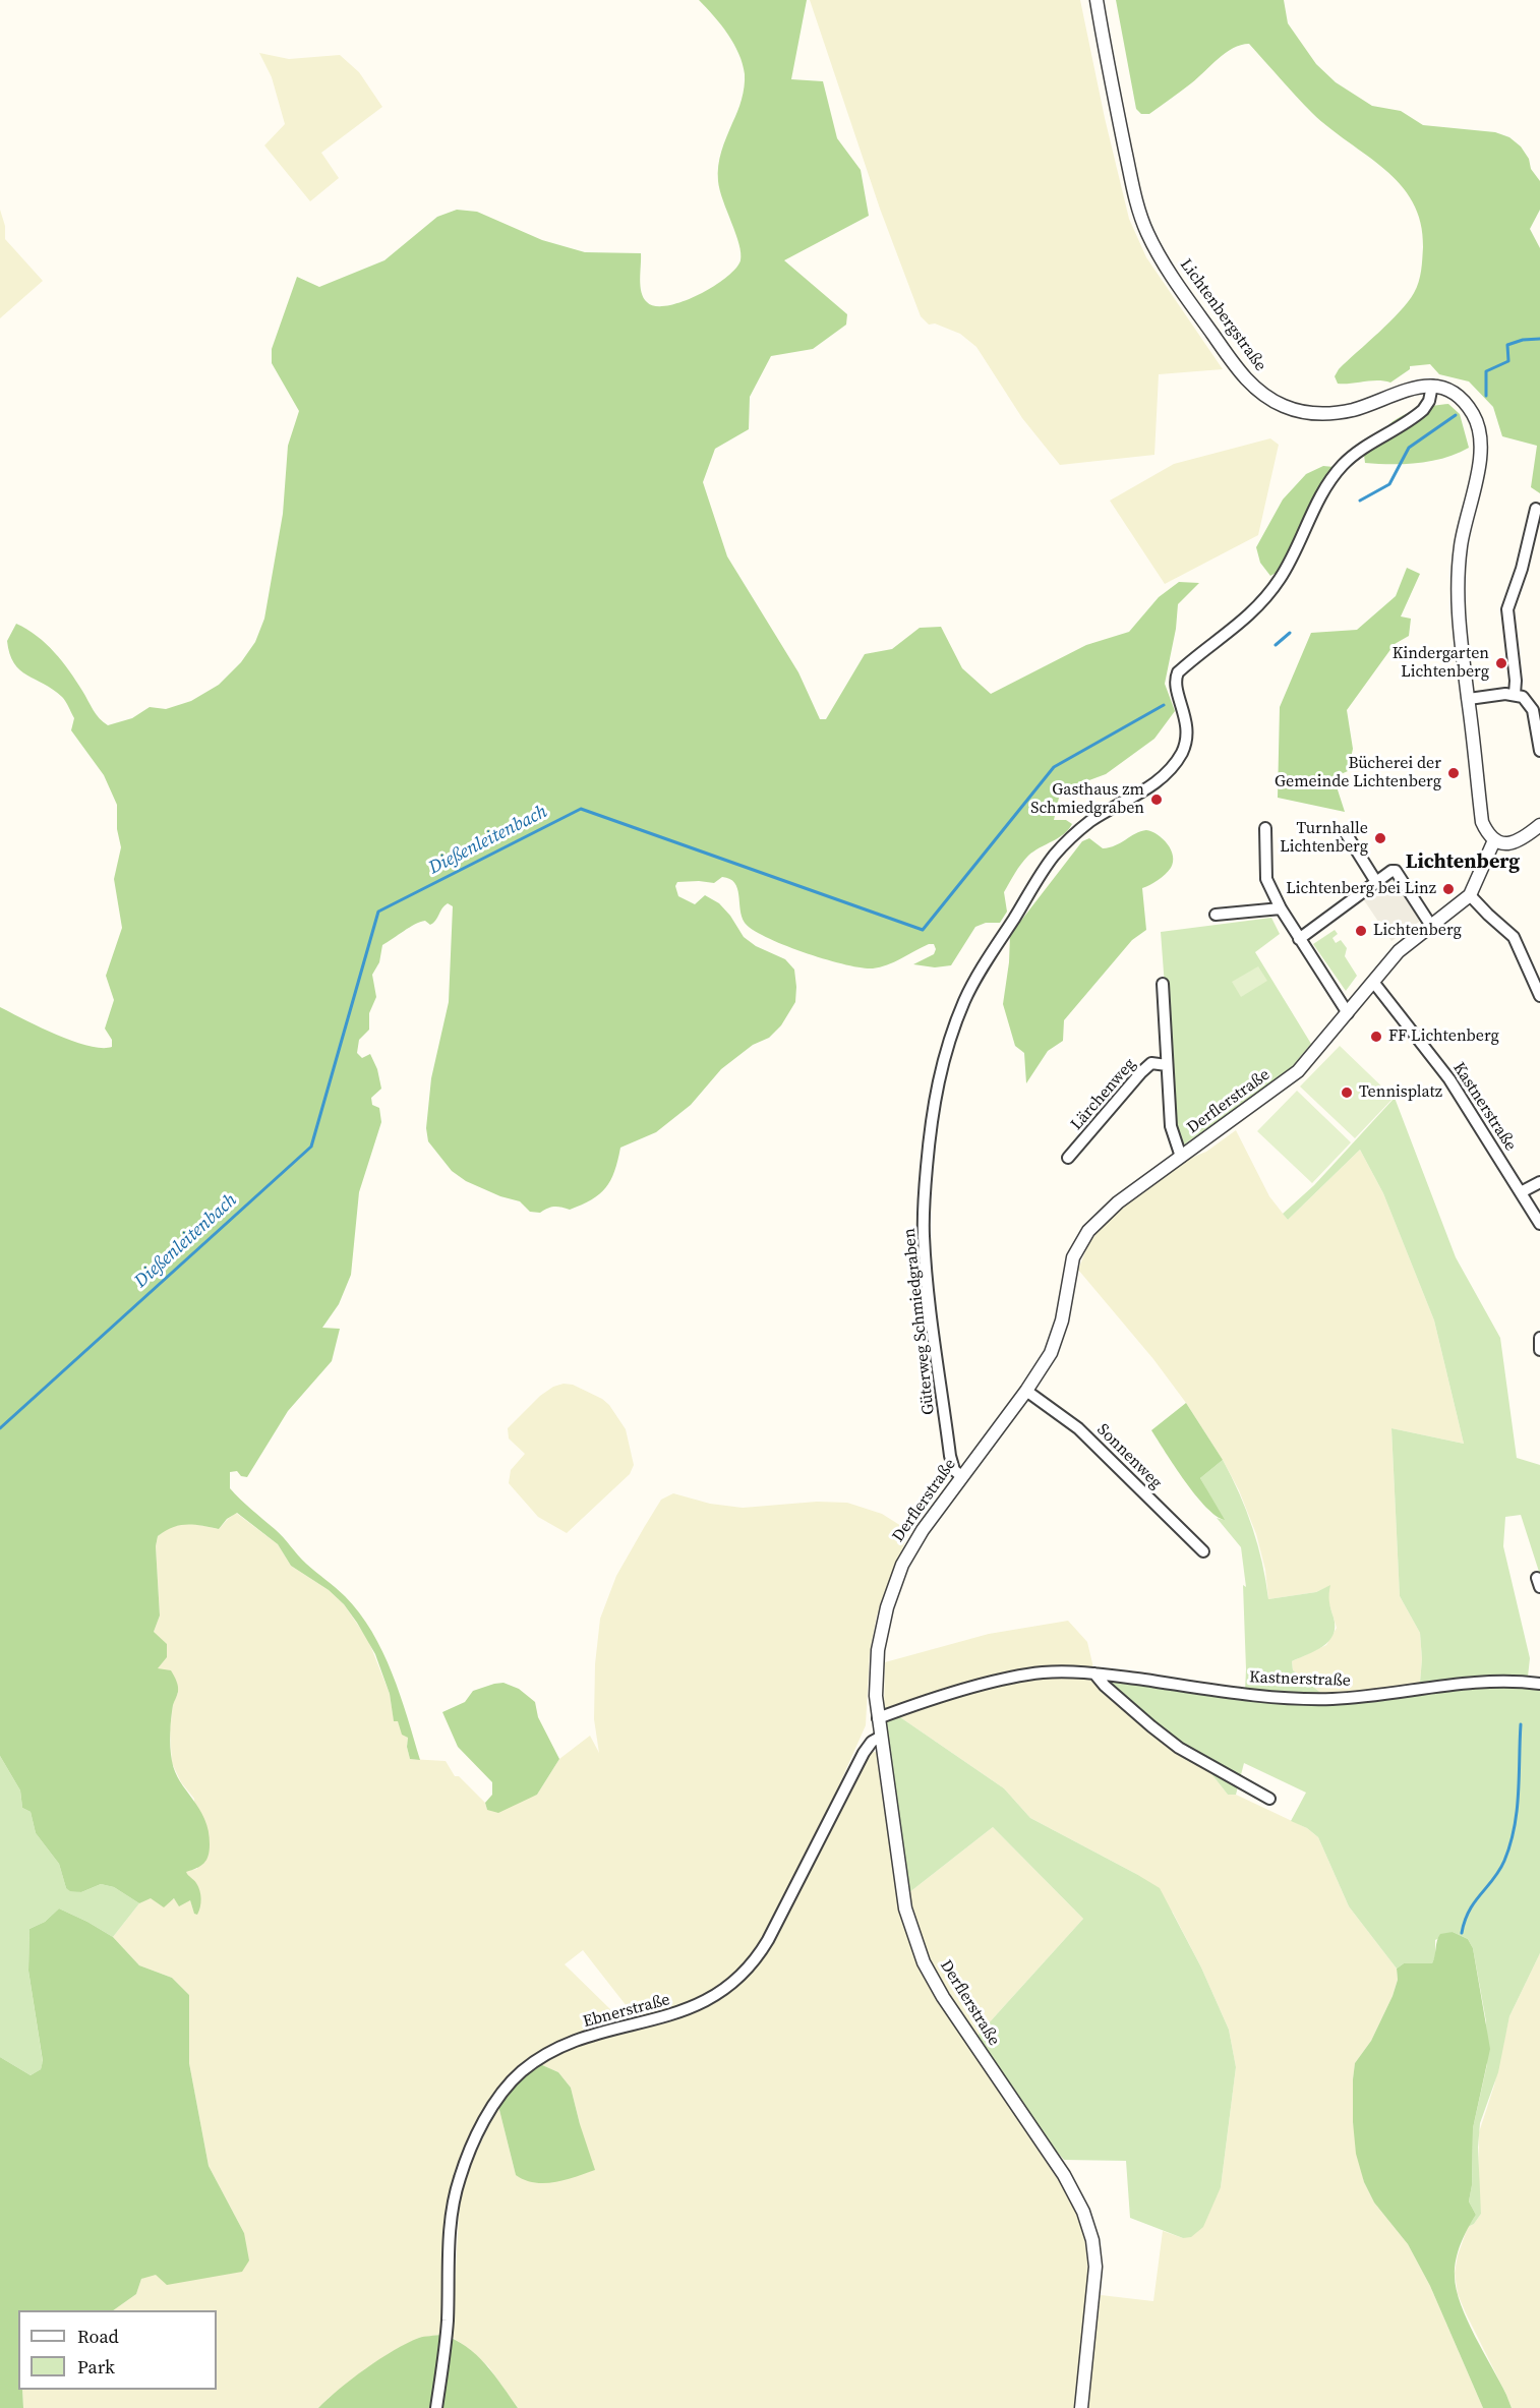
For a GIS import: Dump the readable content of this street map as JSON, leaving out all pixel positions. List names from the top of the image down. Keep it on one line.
{"streets":{"street":["Lichtenbergstraße","Lärchenweg","Derflerstraße","Kastnerstraße","Güterweg Schmiedgraben","Sonnenweg","Ebnerstraße"]},"crossings":[["Lichtenbergstraße","Güterweg Schmiedgraben"],["Derflerstraße","Kastnerstraße"],["Derflerstraße","Güterweg Schmiedgraben"],["Derflerstraße","Sonnenweg"],["Derflerstraße","Ebnerstraße"]],"districts":["Lichtenberg"],"water":["Dießenleitenbach"],"places":["Kindergarten Lichtenberg","Bücherei der Gemeinde Lichtenberg","Gasthaus zm Schmiedgraben","Turnhalle Lichtenberg","Lichtenberg bei Linz","Lichtenberg","FF Lichtenberg","Tennisplatz"],"legend":["Road","Park"]}
